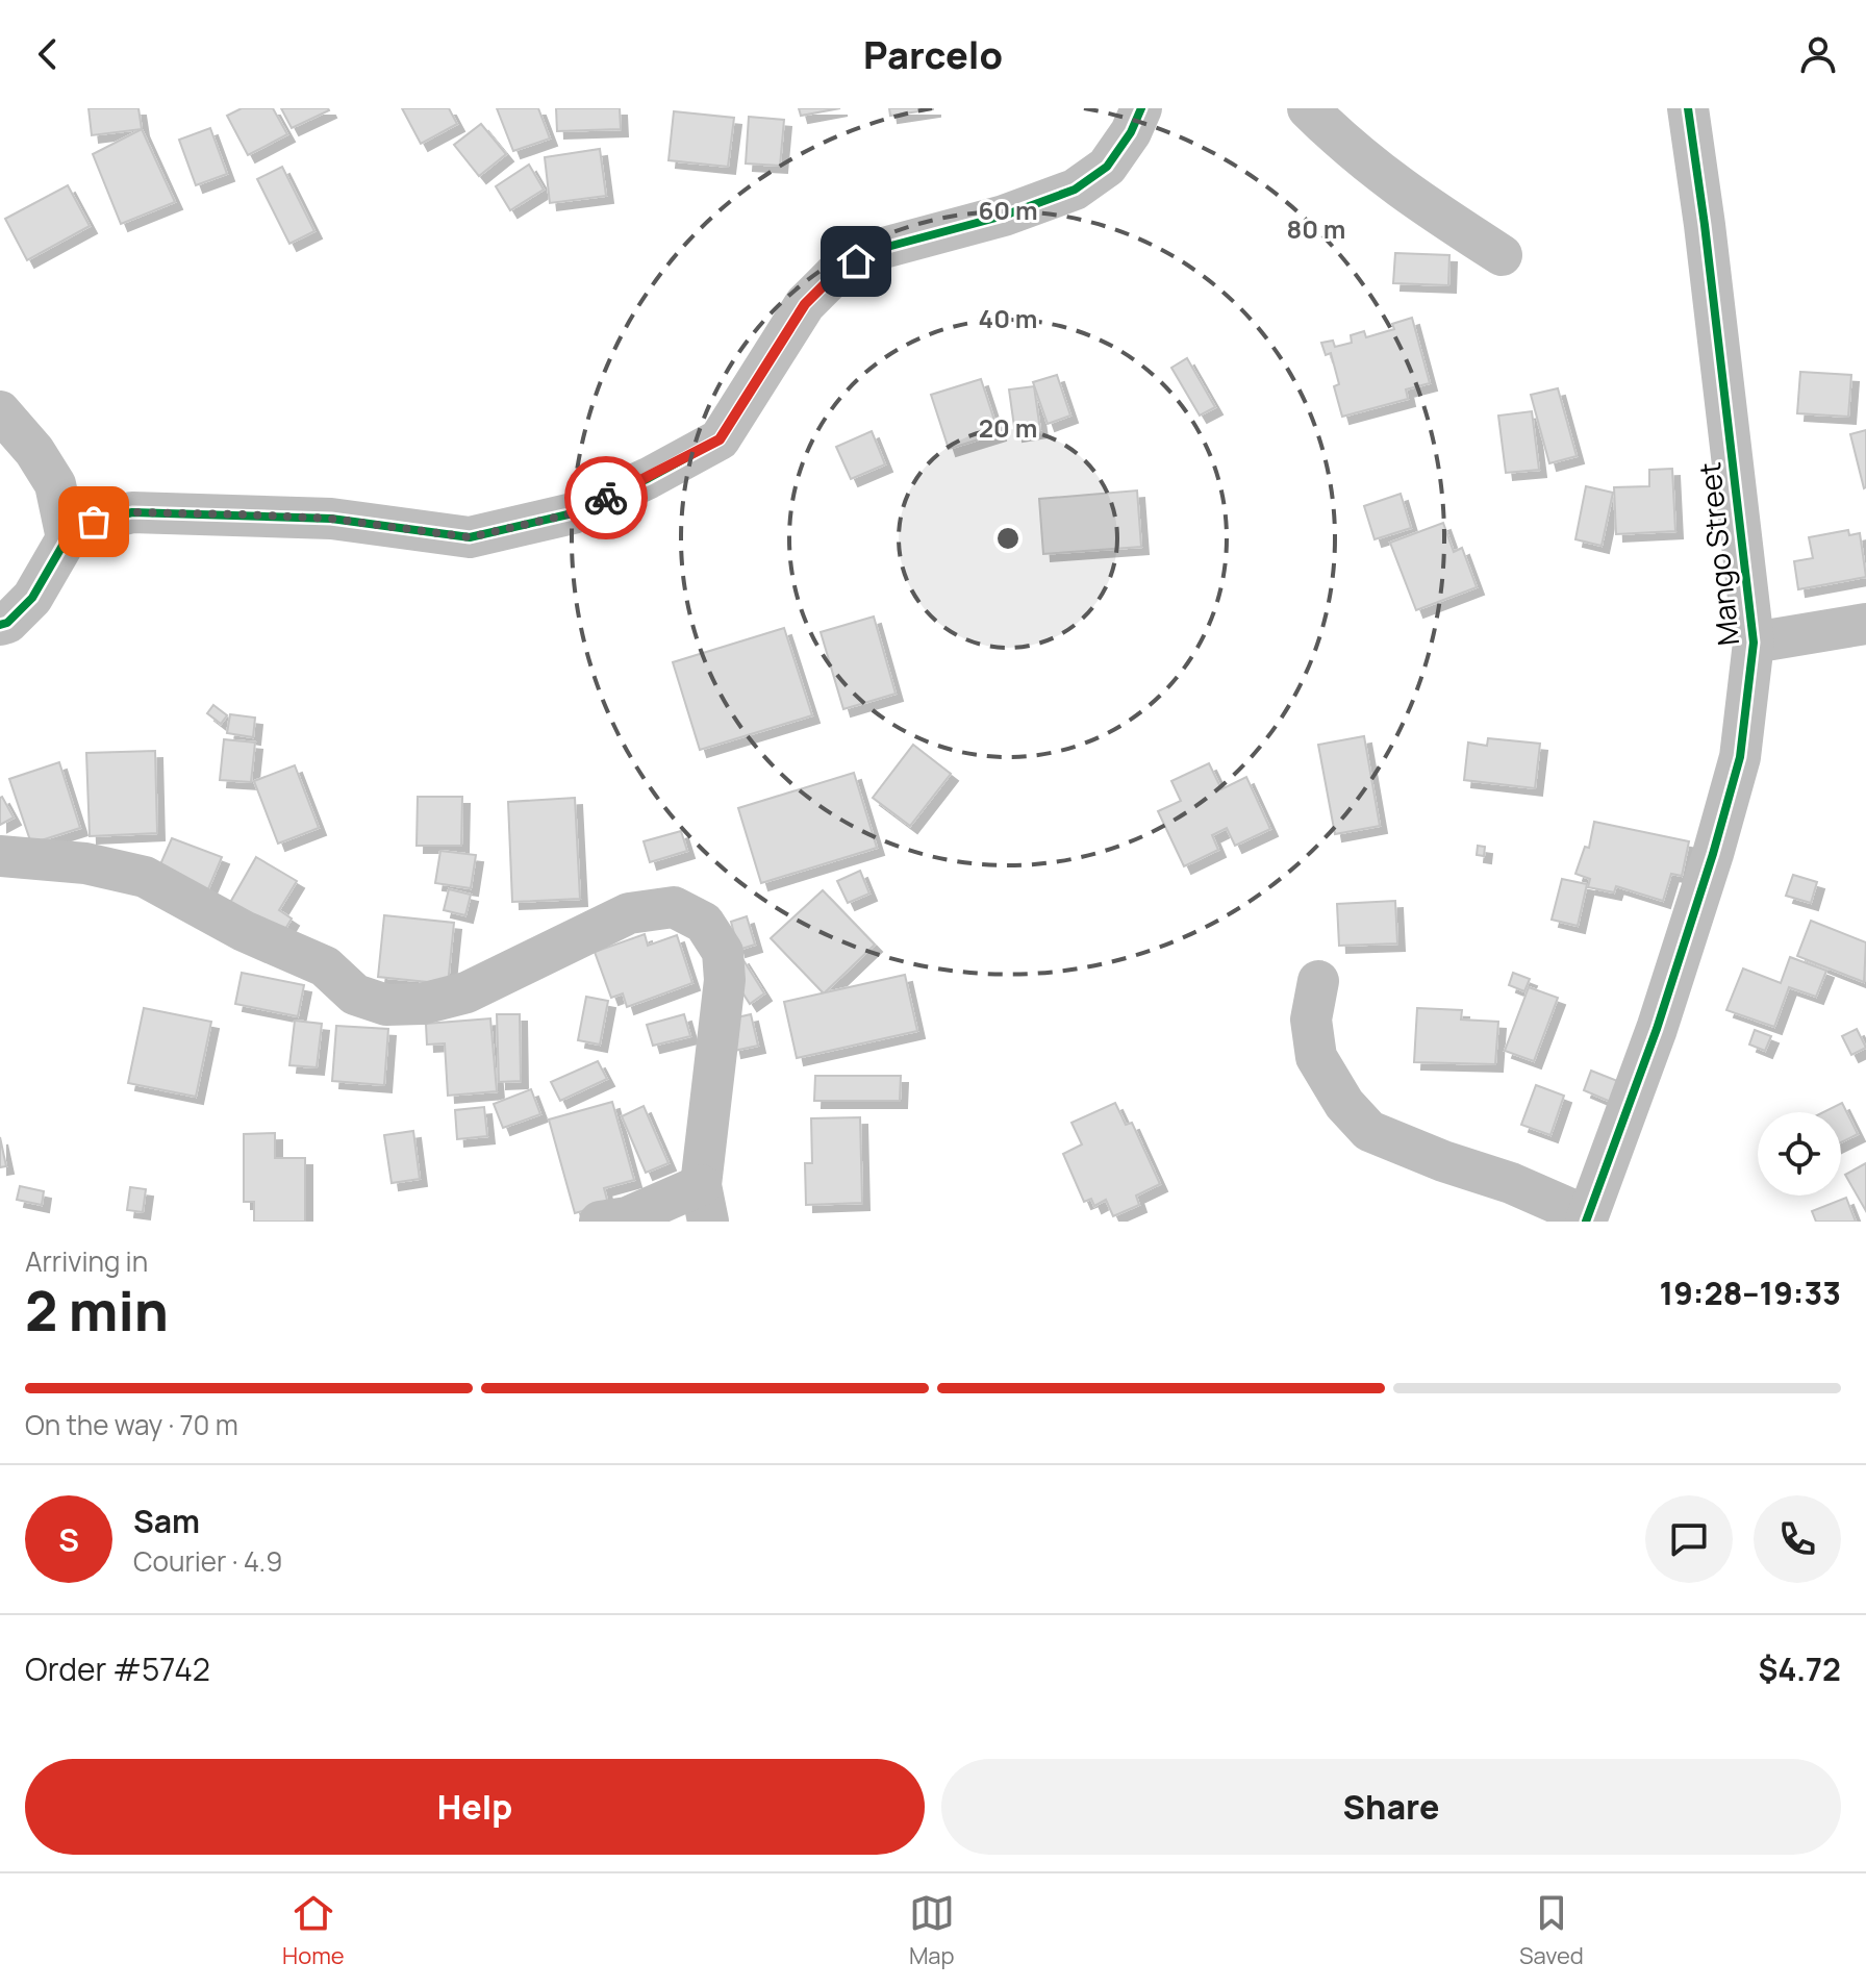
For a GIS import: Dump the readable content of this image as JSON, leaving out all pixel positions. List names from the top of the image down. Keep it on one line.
{"streets":{"street":["Mango Street"]},"page":{"header":"Parcelo","heading":["2 min","Arriving in","19:28–19:33"],"panel":["Sam","Courier · 4.9","Order #5742","$4.72"],"bar":"On the way · 70 m","round":"S","buttons":["Help","Share"],"tabs":["Home","Map","Saved"]},"rings":["60 m","80 m","40 m","20 m"]}
